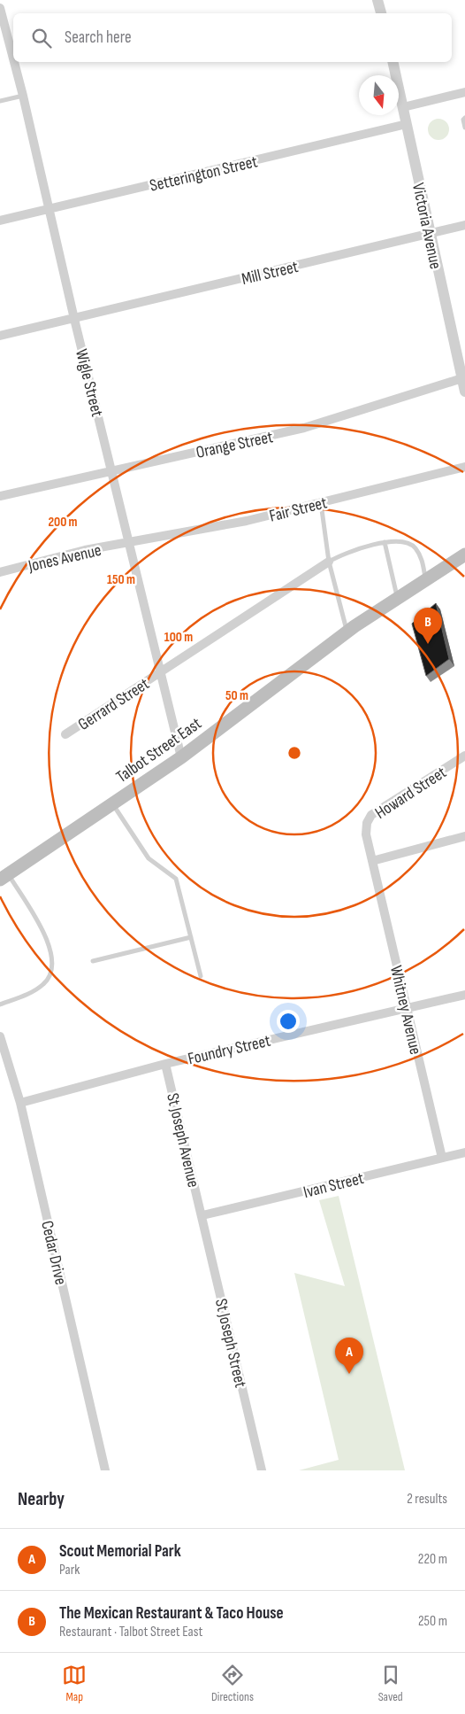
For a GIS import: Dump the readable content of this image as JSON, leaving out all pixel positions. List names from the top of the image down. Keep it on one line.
{"streets":{"main road":["Talbot Street East"],"street":["Setterington Street","Victoria Avenue","Mill Street","Wigle Street","Orange Street","Fair Street","Jones Avenue","Gerrard Street","Howard Street","Whitney Avenue","Foundry Street","St Joseph Avenue","Ivan Street","Cedar Drive","St Joseph Street"]},"crossings":[["Setterington Street","Victoria Avenue"],["Setterington Street","Wigle Street"],["Victoria Avenue","Mill Street"],["Victoria Avenue","Orange Street"],["Mill Street","Wigle Street"],["Wigle Street","Orange Street"],["Wigle Street","Fair Street"],["Wigle Street","Jones Avenue"],["Wigle Street","Gerrard Street"],["Wigle Street","Talbot Street East"],["Fair Street","Jones Avenue"],["Howard Street","Whitney Avenue"],["Whitney Avenue","Foundry Street"],["Whitney Avenue","Ivan Street"],["Foundry Street","St Joseph Avenue"],["Foundry Street","Cedar Drive"],["St Joseph Avenue","Ivan Street"],["St Joseph Avenue","St Joseph Street"],["Ivan Street","St Joseph Street"]],"north":"bottom","page":{"search":"Search here","pins":["B","A"],"heading":["Nearby","2 results"],"list":[{"mark":"A","name":"Scout Memorial Park","note":"Park","value":"220 m"},{"mark":"B","name":"The Mexican Restaurant & Taco House","note":"Restaurant · Talbot Street East","value":"250 m"}],"nav":["Map","Directions","Saved"]},"rings":["200 m","150 m","100 m","50 m"]}
